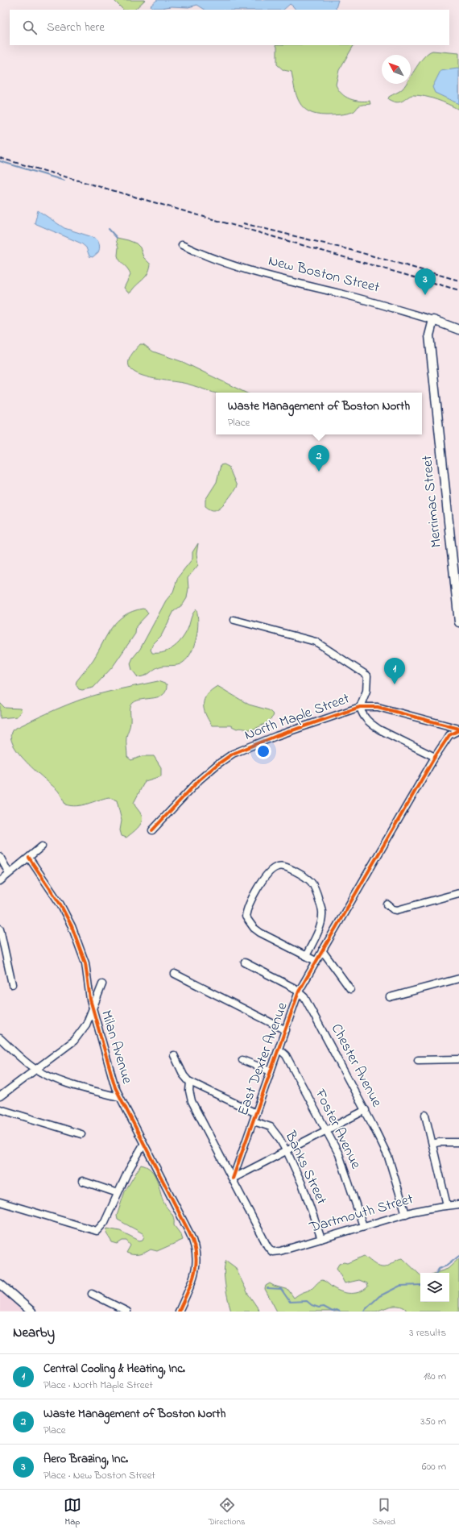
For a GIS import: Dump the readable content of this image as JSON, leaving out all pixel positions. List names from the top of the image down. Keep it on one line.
{"streets":{"main road":["New Boston Street","Merrimac Street"],"street":["North Maple Street","Milan Avenue","East Dexter Avenue","Chester Avenue","Foster Avenue","Banks Street","Dartmouth Street"]},"crossings":[["New Boston Street","Merrimac Street"],["East Dexter Avenue","Chester Avenue"],["East Dexter Avenue","Foster Avenue"],["East Dexter Avenue","Banks Street"],["East Dexter Avenue","Dartmouth Street"],["Chester Avenue","Dartmouth Street"],["Foster Avenue","Dartmouth Street"],["Banks Street","Dartmouth Street"]],"north":"top left","page":{"search":"Search here","pins":["3","2","1"],"popup":["Waste Management of Boston North","Place"],"heading":["Nearby","3 results"],"list":[{"mark":"1","name":"Central Cooling & Heating, Inc.","note":"Place · North Maple Street","value":"180 m"},{"mark":"2","name":"Waste Management of Boston North","note":"Place","value":"350 m"},{"mark":"3","name":"Aero Brazing, Inc.","note":"Place · New Boston Street","value":"600 m"}],"nav":["Map","Directions","Saved"]}}
